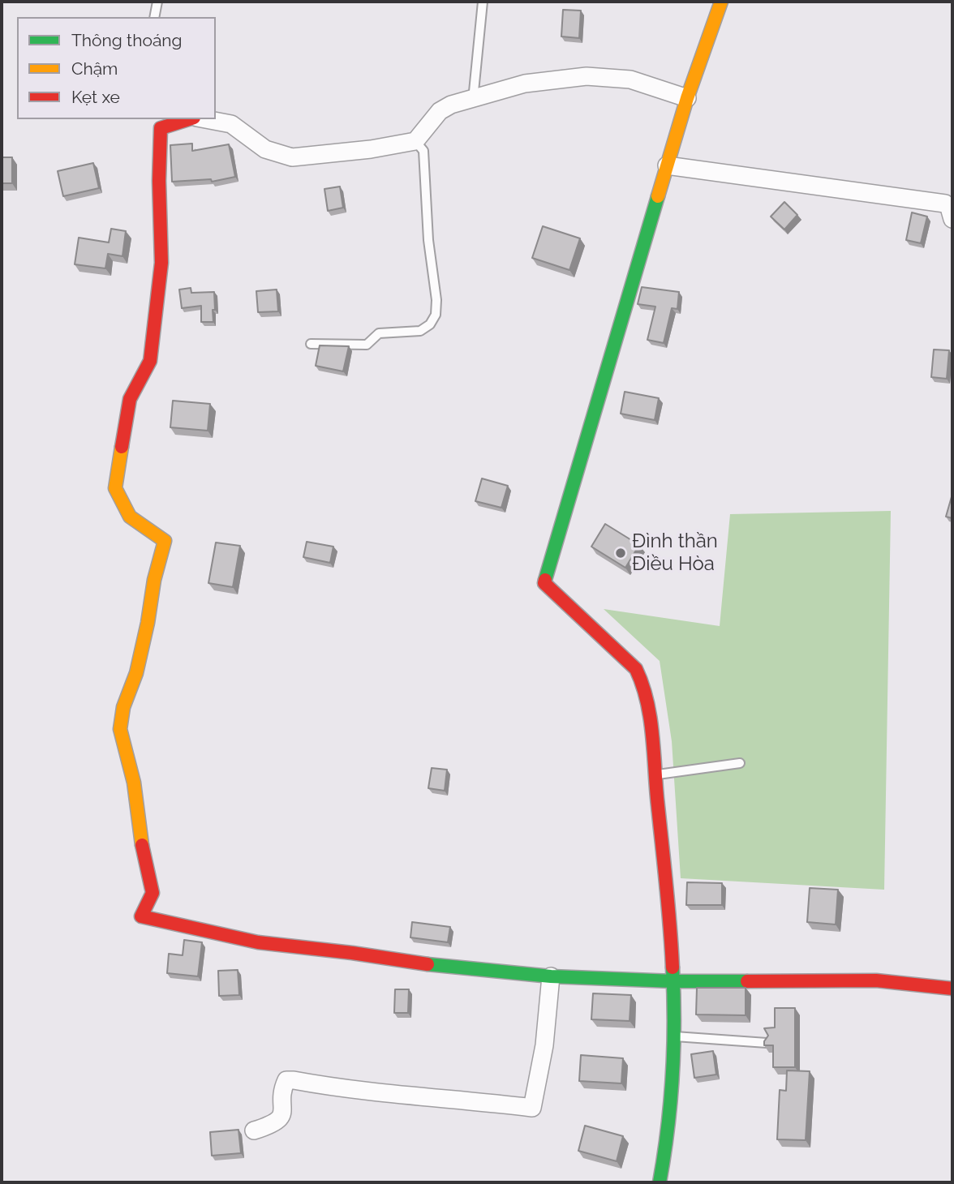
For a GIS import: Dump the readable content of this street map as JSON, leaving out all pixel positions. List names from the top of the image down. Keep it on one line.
{"places":["Đình thần Điều Hòa"],"legend":["Thông thoáng","Chậm","Kẹt xe"]}
